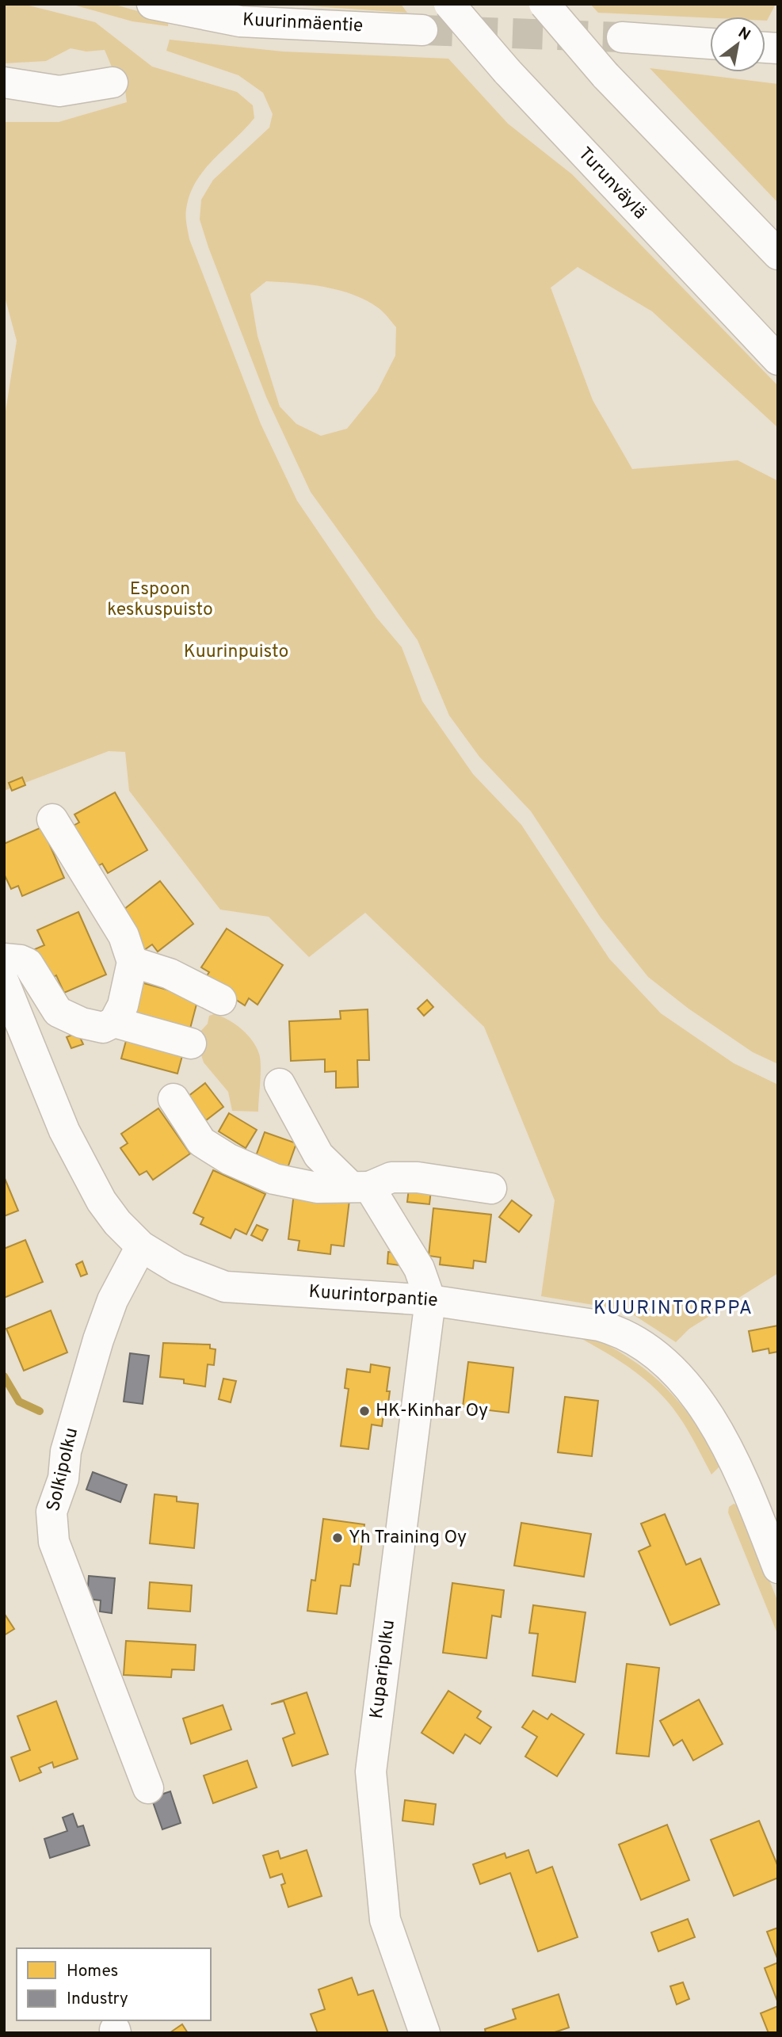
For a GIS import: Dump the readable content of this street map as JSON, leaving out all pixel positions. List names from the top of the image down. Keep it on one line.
{"streets":{"main road":["Kuurinmäentie","Turunväylä","Kuurintorpantie","Solkipolku","Kuparipolku"]},"crossings":[["Kuurintorpantie","Solkipolku"],["Kuurintorpantie","Kuparipolku"]],"districts":["KUURINTORPPA"],"parks":["Espoon keskuspuisto","Kuurinpuisto"],"places":["HK-Kinhar Oy","Yh Training Oy"],"legend":["Homes","Industry"],"north":"top right"}
